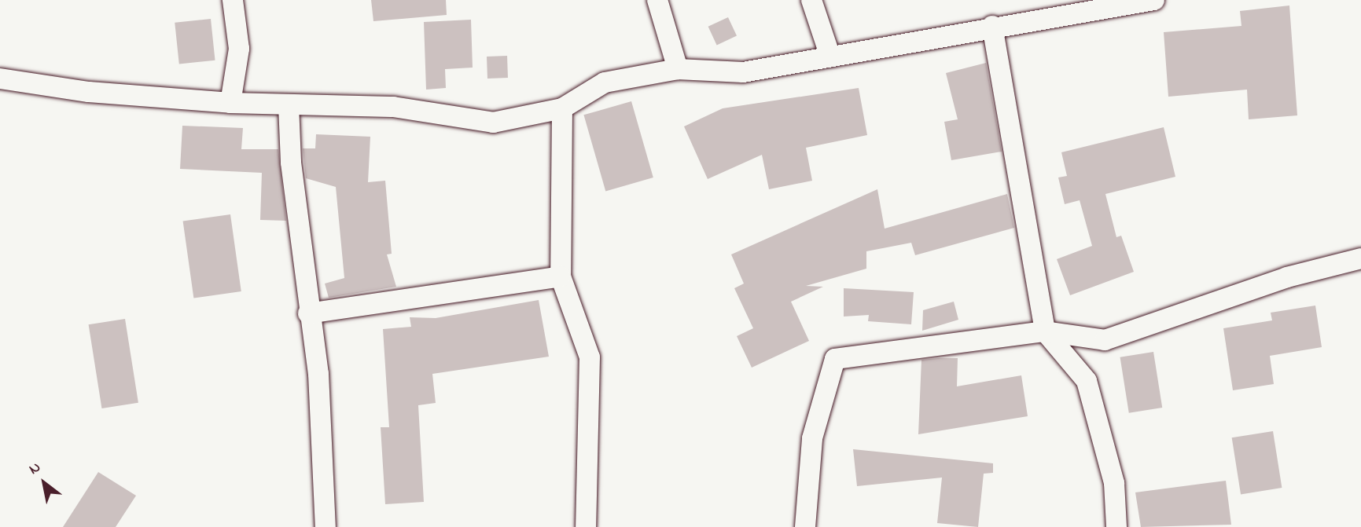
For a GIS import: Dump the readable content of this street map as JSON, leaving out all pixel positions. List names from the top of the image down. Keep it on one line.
{"north":"top left"}
